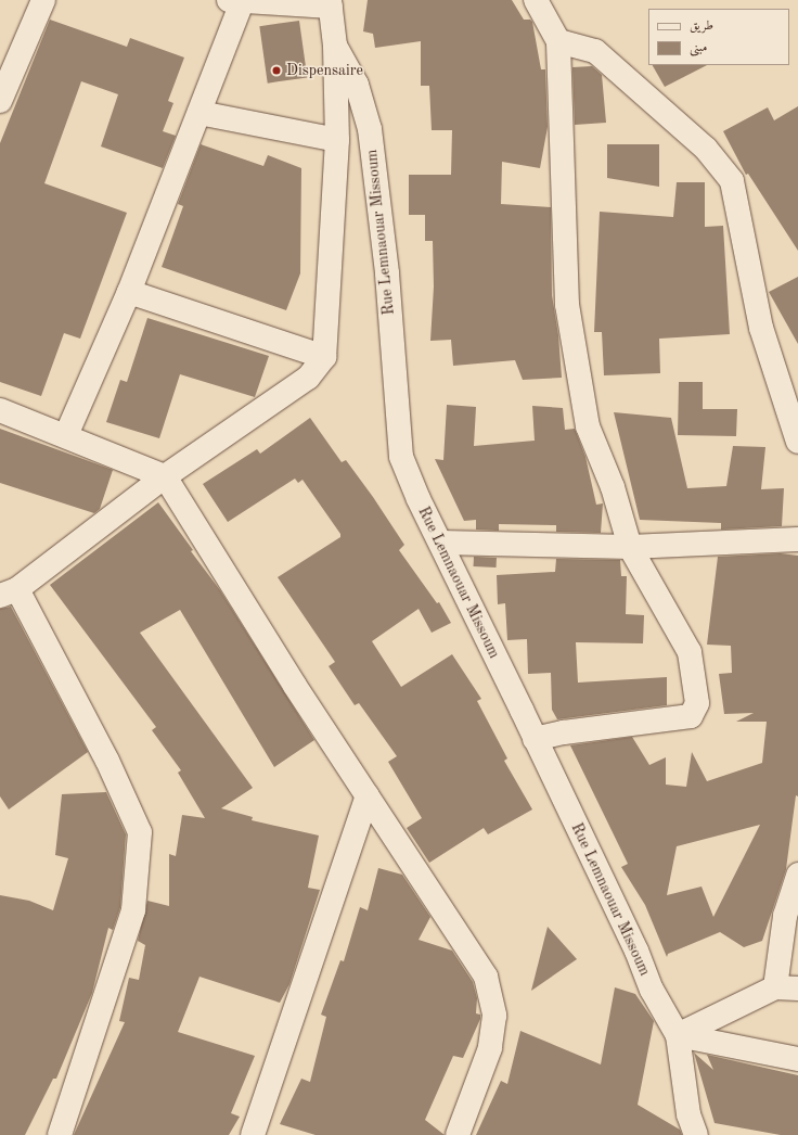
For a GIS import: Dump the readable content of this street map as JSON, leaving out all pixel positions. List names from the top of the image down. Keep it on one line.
{"streets":{"street":["Rue Lemnaouar Missoum"]},"places":["Dispensaire"],"legend":["طريق","مبنى"]}
